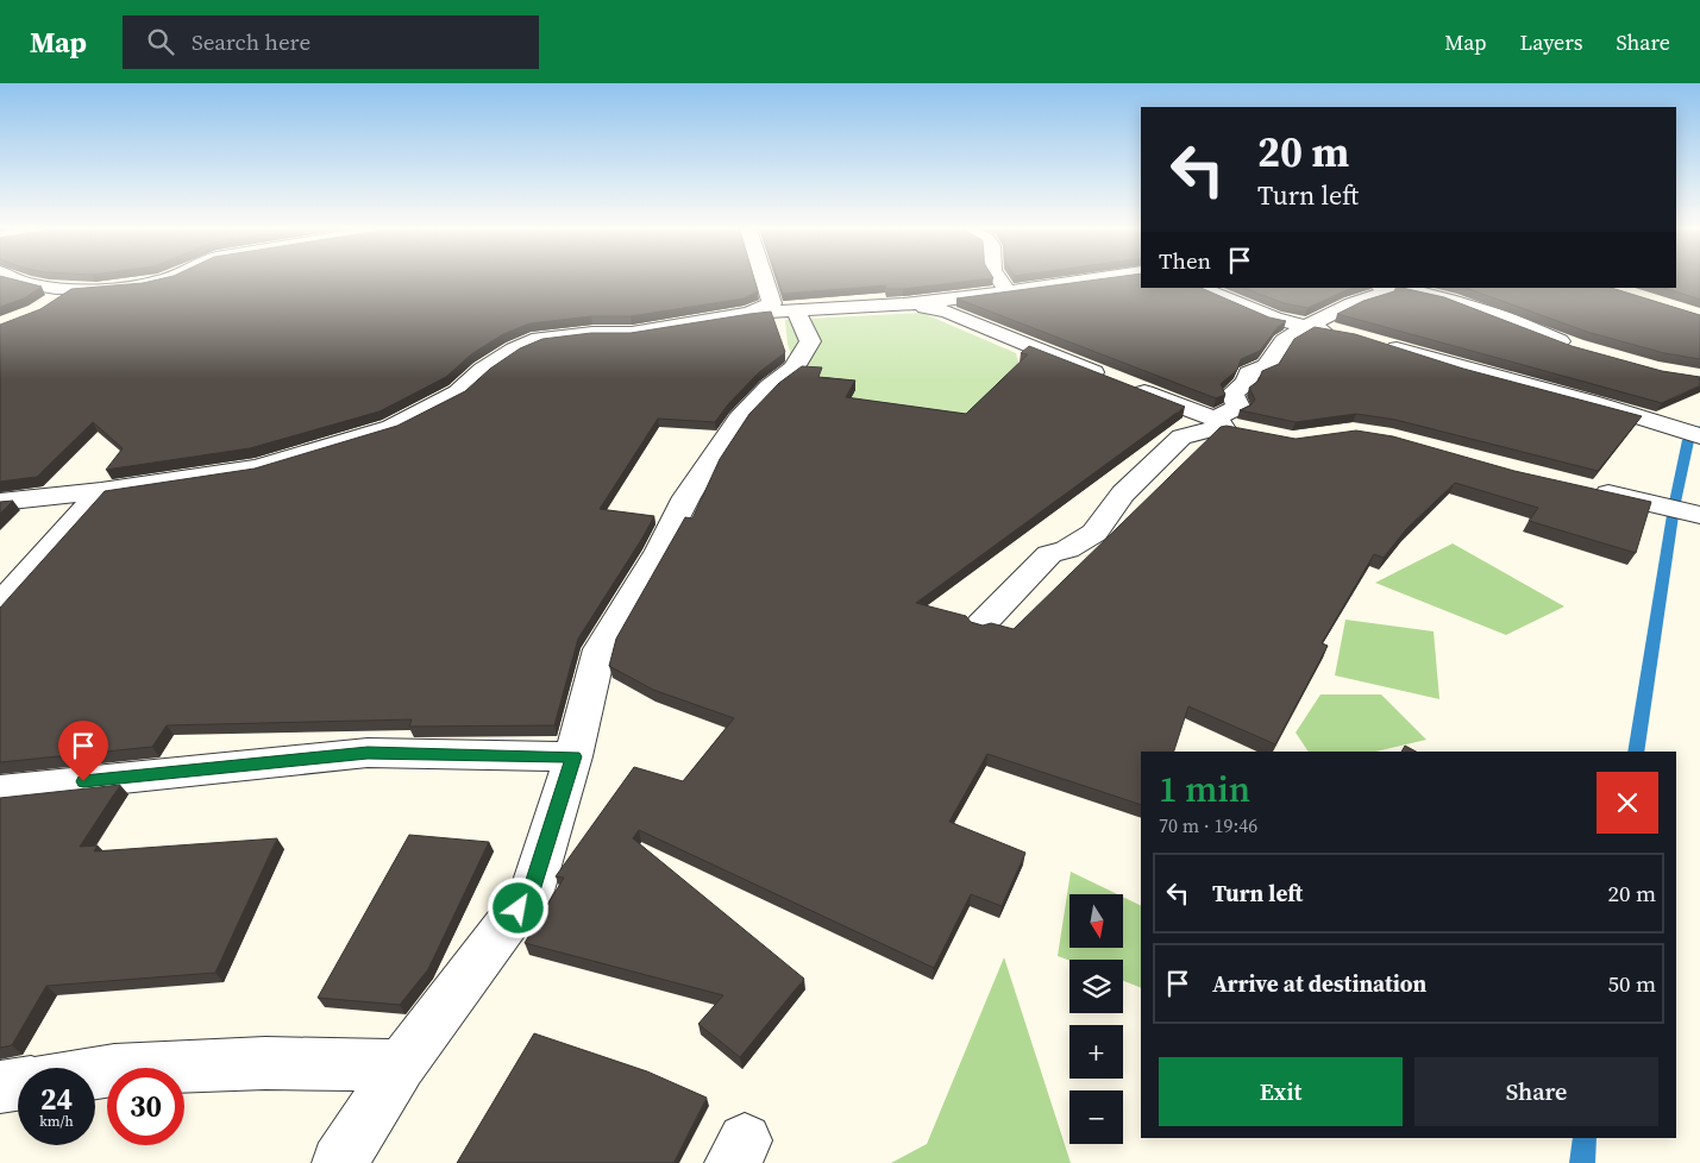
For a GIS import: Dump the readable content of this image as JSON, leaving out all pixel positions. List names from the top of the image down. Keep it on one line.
{"north":"bottom","page":{"header":"Map","search":"Search here","nav":["Map","Layers","Share"],"turn":["20 m","Turn left"],"then":"Then","heading":["1 min","70 m · 19:46"],"list":[{"name":"Turn left","value":"20 m"},{"name":"Arrive at destination","value":"50 m"}],"map_buttons":["+","−"],"buttons":["Exit","Share"],"speed":"24 km/h","limit":"30"}}
